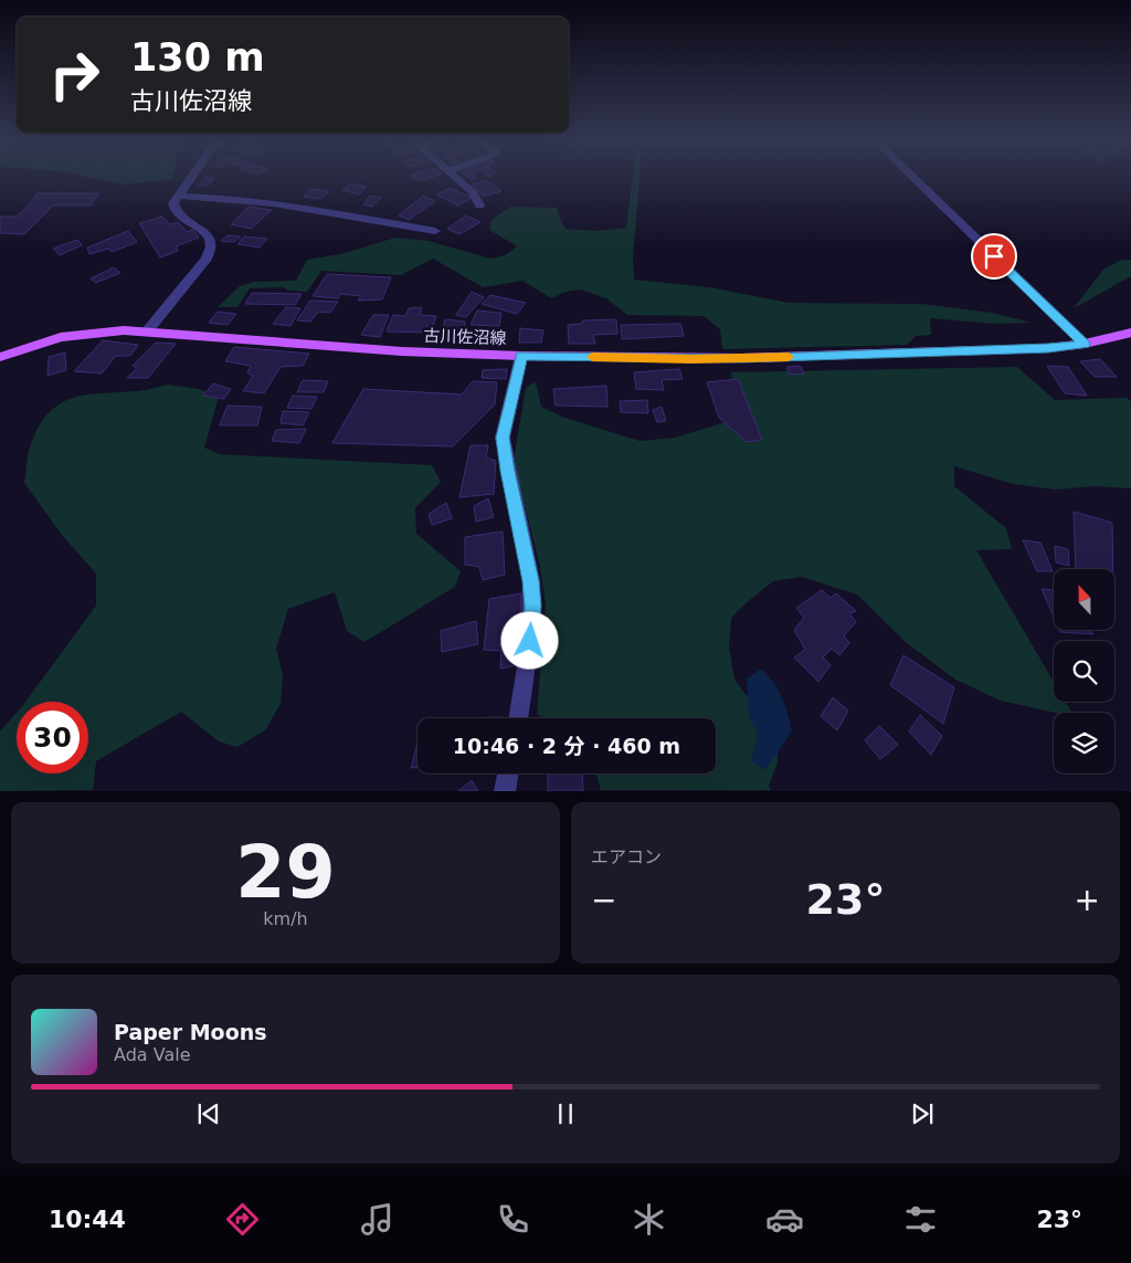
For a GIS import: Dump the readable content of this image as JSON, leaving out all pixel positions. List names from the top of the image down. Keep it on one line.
{"streets":{"main road":["古川佐沼線"]},"north":"top","page":{"turn":["130 m","古川佐沼線"],"limit":"30","trip":"10:46 · 2 分 · 460 m","tile":[["29","km/h"],"エアコン"],"heat":["−","23°","+"],"song":["Paper Moons","Ada Vale"],"tabs":["10:44","23°"]}}
